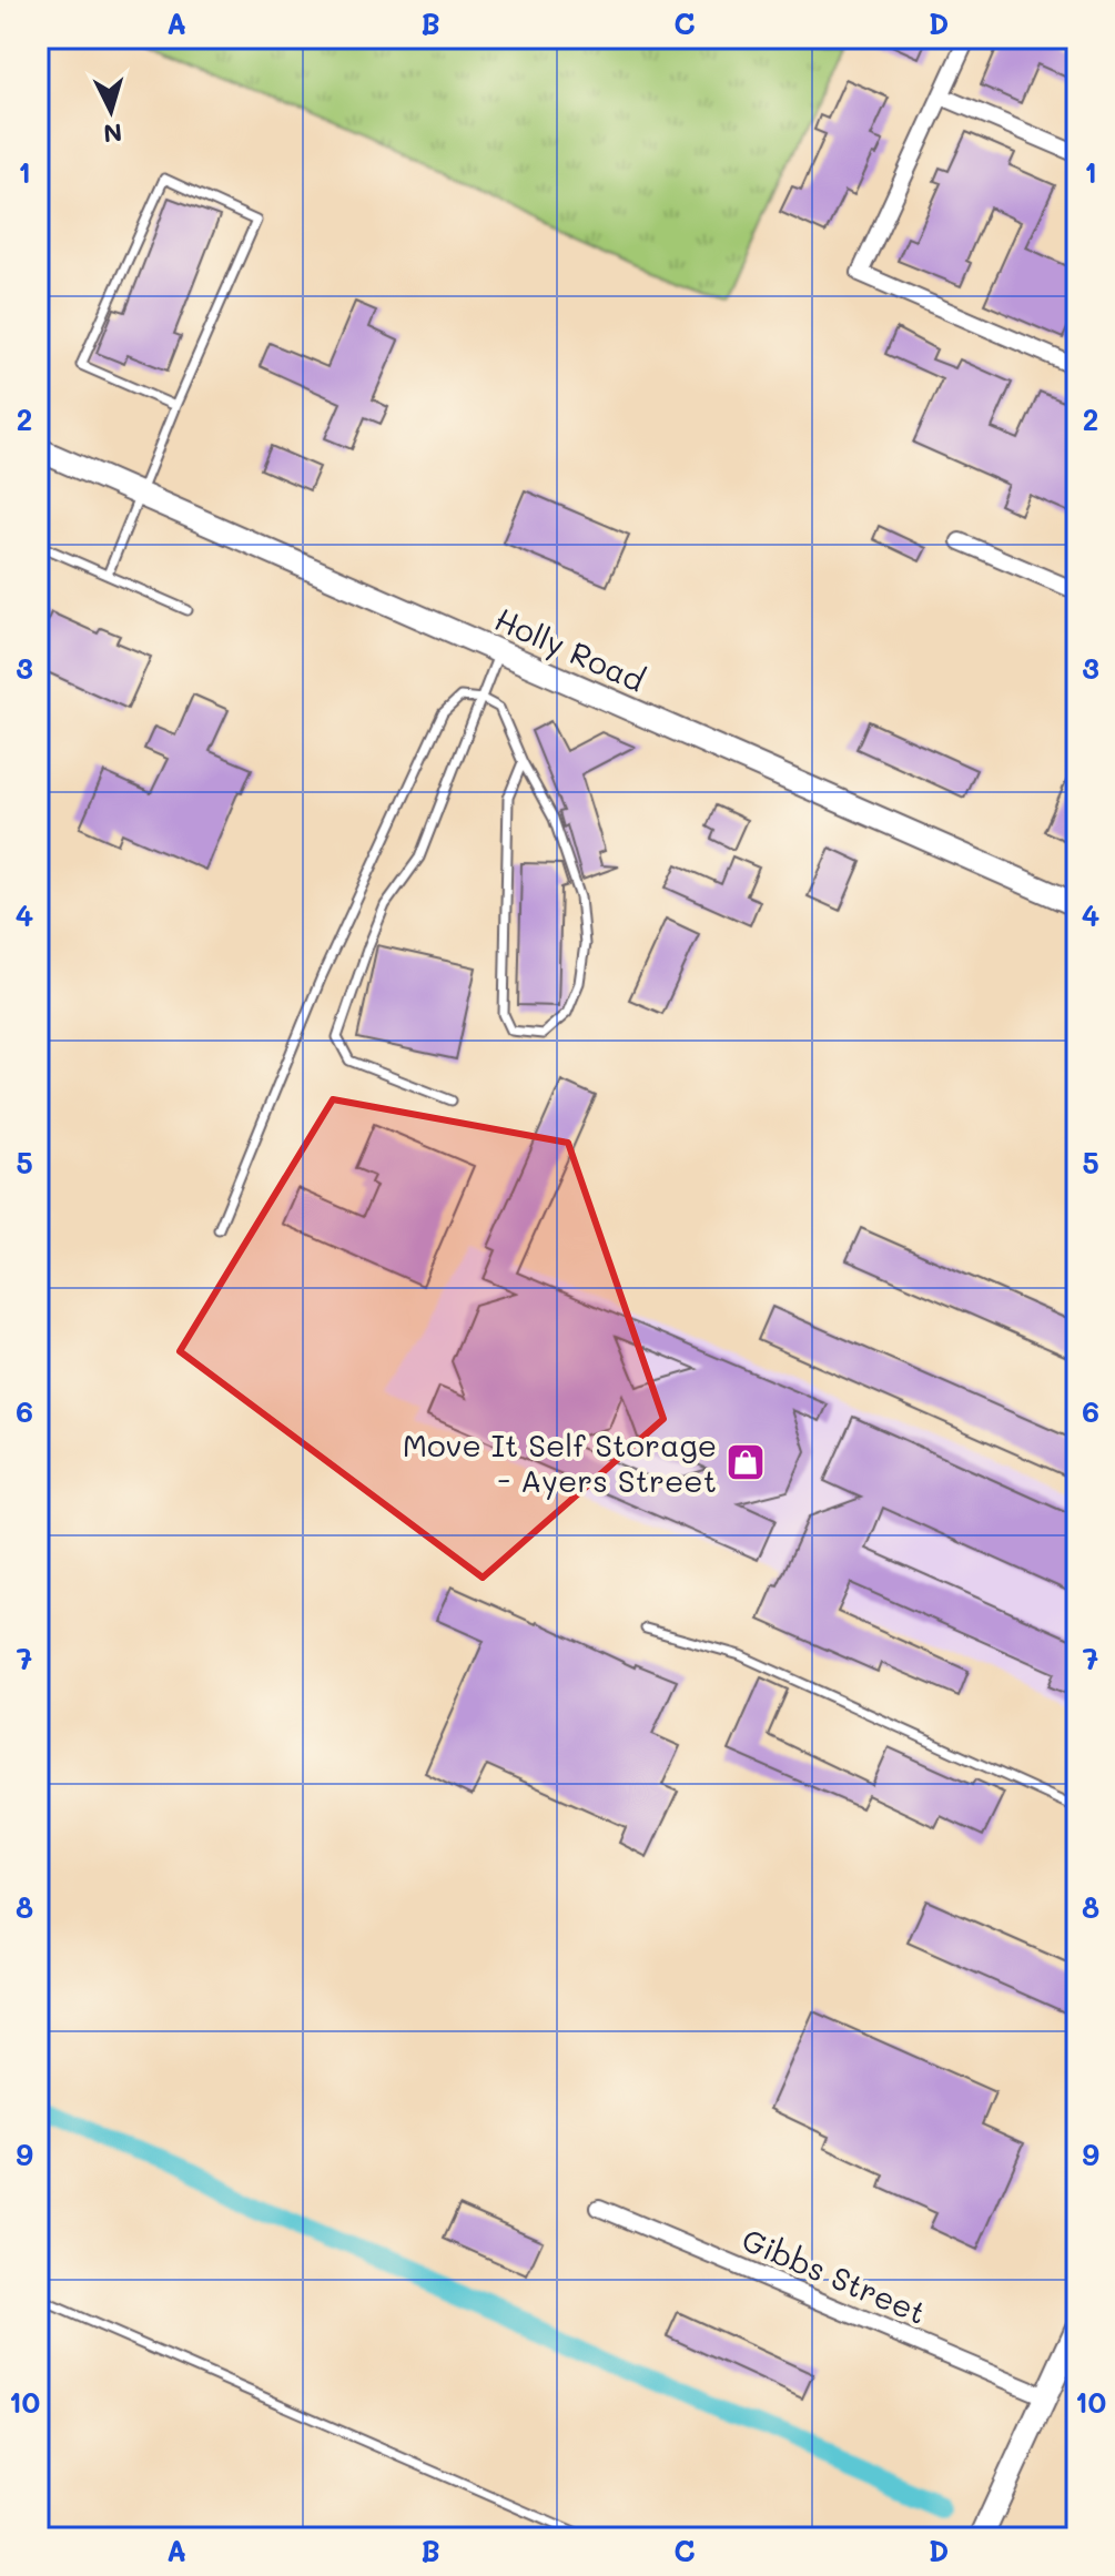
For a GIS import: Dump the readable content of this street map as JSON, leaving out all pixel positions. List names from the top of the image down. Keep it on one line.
{"streets":{"main road":["Holly Road"],"street":["Gibbs Street"]},"places":{"shop":["Move It Self Storage - Ayers Street"]},"north":"bottom","grid":{"columns":["A","B","C","D"],"rows":["1","2","3","4","5","6","7","8","9","10"]}}
